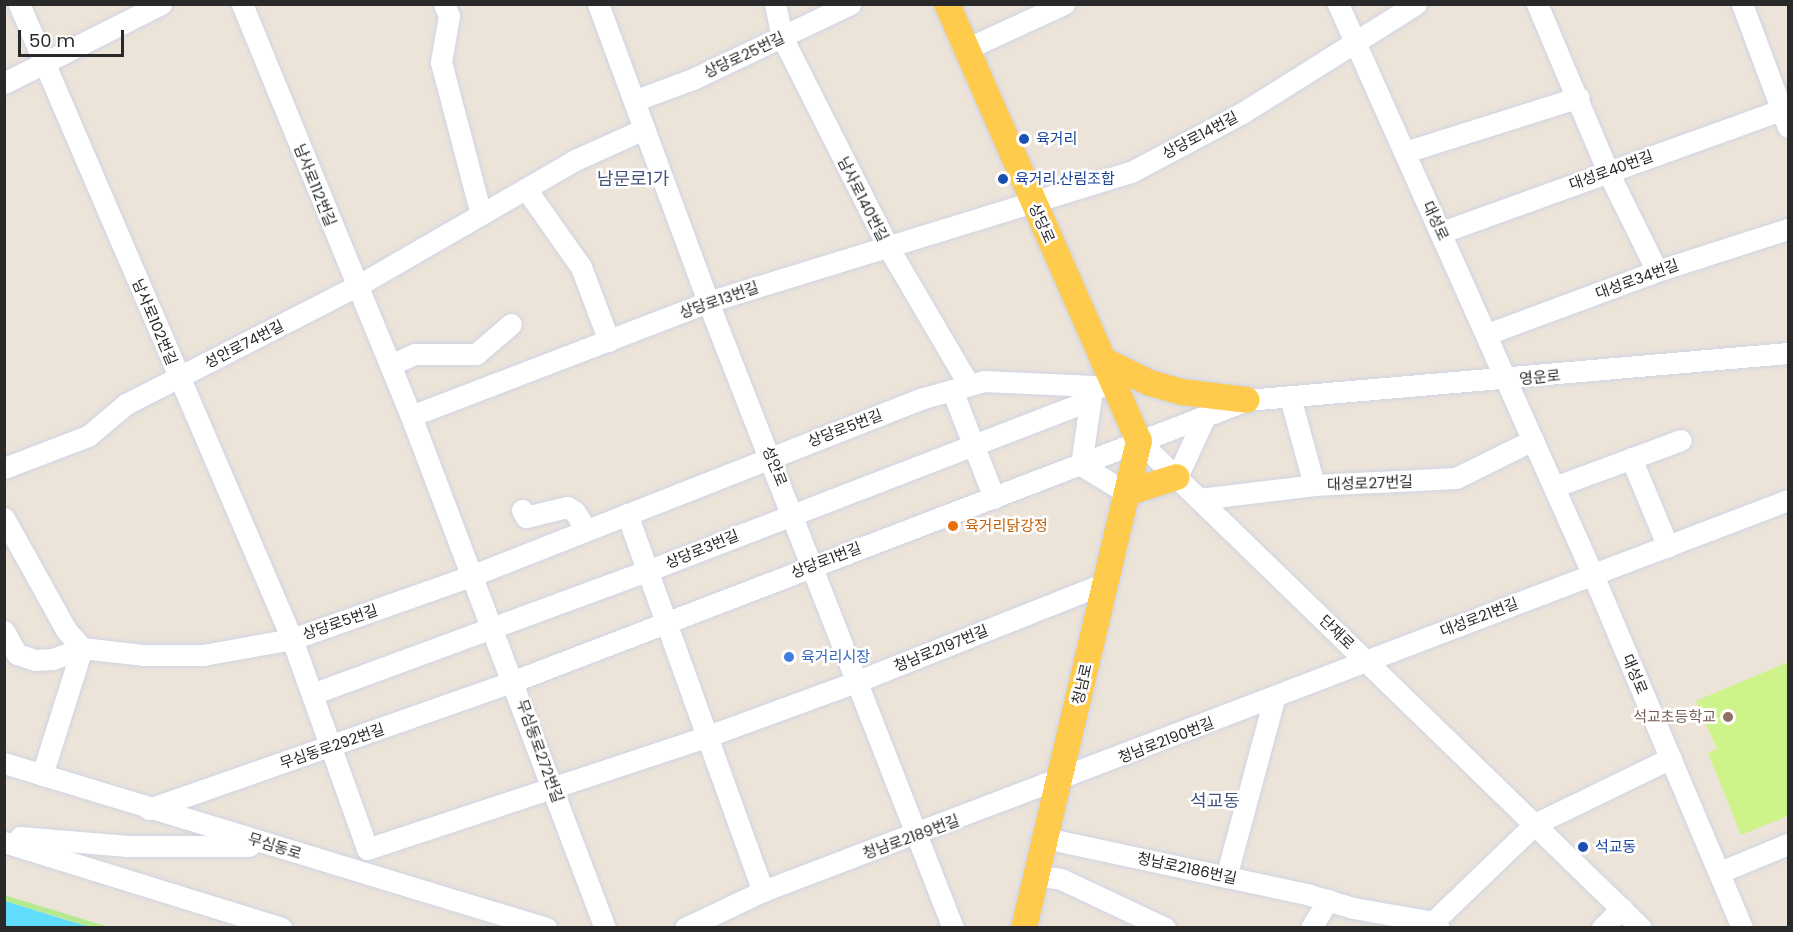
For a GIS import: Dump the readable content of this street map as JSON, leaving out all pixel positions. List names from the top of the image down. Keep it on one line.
{"streets":{"main road":["상당로","청남로"],"street":["상당로25번길","상당로14번길","대성로40번길","남사로112번길","남사로140번길","대성로","대성로34번길","상당로13번길","남사로102번길","성안로74번길","영운로","상당로5번길","성안로","대성로27번길","상당로3번길","상당로1번길","대성로21번길","단재로","청남로2197번길","청남로2190번길","무심동로292번길","무심동로272번길","청남로2189번길","무심동로","청남로2186번길"]},"crossings":[["상당로25번길","남사로140번길"],["상당로25번길","성안로"],["상당로14번길","대성로"],["상당로14번길","상당로"],["상당로14번길","상당로13번길"],["대성로40번길","대성로"],["남사로112번길","상당로13번길"],["남사로112번길","성안로74번길"],["남사로112번길","상당로5번길"],["남사로112번길","무심동로272번길"],["남사로140번길","상당로13번길"],["남사로140번길","상당로5번길"],["남사로140번길","상당로3번길"],["남사로140번길","상당로1번길"],["대성로","대성로34번길"],["대성로","영운로"],["대성로","대성로27번길"],["대성로","대성로21번길"],["상당로","상당로13번길"],["상당로","영운로"],["상당로","상당로5번길"],["상당로","상당로3번길"],["상당로","상당로1번길"],["상당로","단재로"],["상당로","청남로"],["상당로13번길","성안로"],["남사로102번길","성안로74번길"],["남사로102번길","상당로5번길"],["남사로102번길","상당로3번길"],["남사로102번길","청남로2197번길"],["남사로102번길","무심동로292번길"],["성안로74번길","성안로"],["영운로","상당로1번길"],["영운로","단재로"],["영운로","청남로"],["상당로5번길","성안로"],["상당로5번길","상당로3번길"],["상당로5번길","무심동로272번길"],["성안로","상당로3번길"],["성안로","상당로1번길"],["성안로","청남로2197번길"],["성안로","청남로2189번길"],["대성로27번길","단재로"],["상당로3번길","무심동로272번길"],["상당로1번길","단재로"],["상당로1번길","청남로"],["상당로1번길","무심동로292번길"],["상당로1번길","무심동로272번길"],["대성로21번길","단재로"],["대성로21번길","청남로2190번길"],["단재로","청남로"],["단재로","청남로2190번길"],["청남로2197번길","청남로"],["청남로2197번길","무심동로272번길"],["청남로","청남로2190번길"],["청남로","청남로2189번길"],["청남로","청남로2186번길"],["청남로2190번길","청남로2189번길"],["무심동로292번길","무심동로272번길"],["무심동로292번길","무심동로"]],"districts":["남문로1가","석교동"],"places":["육거리","육거리.산림조합","육거리닭강정","육거리시장","석교초등학교","석교동"],"scale_bar":"50 m"}
